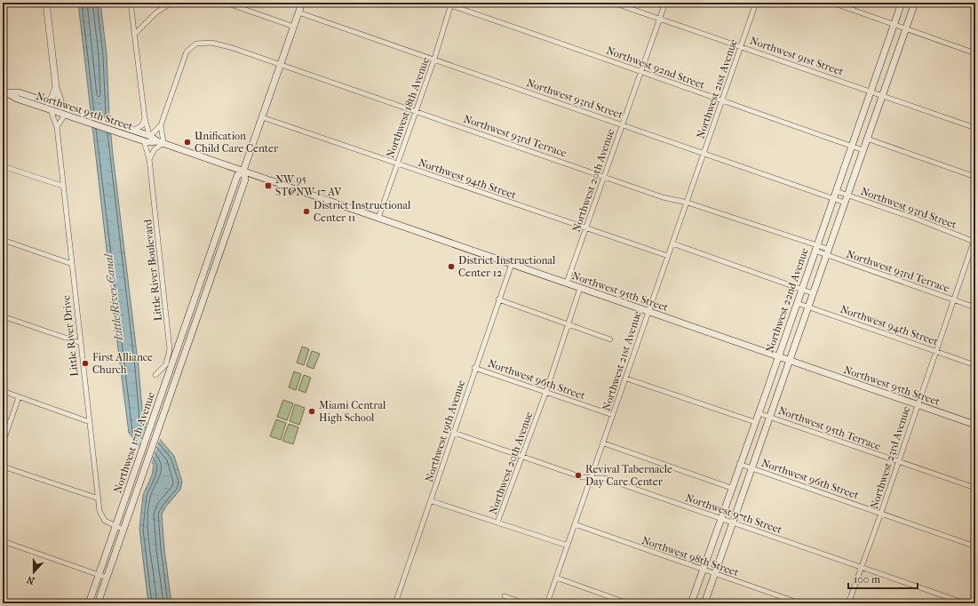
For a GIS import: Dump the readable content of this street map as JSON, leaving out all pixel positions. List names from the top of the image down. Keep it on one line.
{"streets":{"main road":["Northwest 95th Street","Northwest 22nd Avenue","Northwest 17th Avenue"],"street":["Northwest 91st Street","Northwest 92nd Street","Northwest 21st Avenue","Northwest 93rd Street","Northwest 18th Avenue","Northwest 93rd Terrace","Northwest 94th Street","Northwest 20th Avenue","Little River Boulevard","Little River Drive","Northwest 96th Street","Northwest 95th Terrace","Northwest 19th Avenue","Northwest 23rd Avenue","Northwest 97th Street","Northwest 98th Street"]},"crossings":[["Northwest 91st Street","Northwest 21st Avenue"],["Northwest 91st Street","Northwest 20th Avenue"],["Northwest 91st Street","Northwest 22nd Avenue"],["Northwest 92nd Street","Northwest 21st Avenue"],["Northwest 92nd Street","Northwest 18th Avenue"],["Northwest 92nd Street","Northwest 20th Avenue"],["Northwest 92nd Street","Northwest 22nd Avenue"],["Northwest 21st Avenue","Northwest 93rd Street"],["Northwest 21st Avenue","Northwest 95th Street"],["Northwest 21st Avenue","Northwest 93rd Terrace"],["Northwest 21st Avenue","Northwest 94th Street"],["Northwest 21st Avenue","Northwest 96th Street"],["Northwest 21st Avenue","Northwest 97th Street"],["Northwest 21st Avenue","Northwest 98th Street"],["Northwest 93rd Street","Northwest 18th Avenue"],["Northwest 93rd Street","Northwest 20th Avenue"],["Northwest 93rd Street","Northwest 22nd Avenue"],["Northwest 93rd Street","Northwest 17th Avenue"],["Northwest 93rd Street","Northwest 23rd Avenue"],["Northwest 18th Avenue","Northwest 95th Street"],["Northwest 18th Avenue","Northwest 93rd Terrace"],["Northwest 18th Avenue","Northwest 94th Street"],["Northwest 95th Street","Northwest 20th Avenue"],["Northwest 95th Street","Little River Boulevard"],["Northwest 95th Street","Northwest 22nd Avenue"],["Northwest 95th Street","Little River Drive"],["Northwest 95th Street","Northwest 19th Avenue"],["Northwest 95th Street","Northwest 17th Avenue"],["Northwest 95th Street","Northwest 23rd Avenue"],["Northwest 93rd Terrace","Northwest 20th Avenue"],["Northwest 93rd Terrace","Northwest 22nd Avenue"],["Northwest 93rd Terrace","Northwest 17th Avenue"],["Northwest 93rd Terrace","Northwest 23rd Avenue"],["Northwest 94th Street","Northwest 20th Avenue"],["Northwest 94th Street","Northwest 22nd Avenue"],["Northwest 94th Street","Northwest 17th Avenue"],["Northwest 94th Street","Northwest 23rd Avenue"],["Northwest 20th Avenue","Northwest 96th Street"],["Northwest 20th Avenue","Northwest 97th Street"],["Northwest 22nd Avenue","Northwest 96th Street"],["Northwest 22nd Avenue","Northwest 95th Terrace"],["Northwest 22nd Avenue","Northwest 97th Street"],["Northwest 22nd Avenue","Northwest 98th Street"],["Little River Drive","Northwest 17th Avenue"],["Northwest 96th Street","Northwest 19th Avenue"],["Northwest 96th Street","Northwest 23rd Avenue"],["Northwest 95th Terrace","Northwest 23rd Avenue"],["Northwest 19th Avenue","Northwest 97th Street"],["Northwest 23rd Avenue","Northwest 97th Street"]],"water":["Little River Canal"],"places":{"other":["Unification Child Care Center","District Instructional Center 11","District Instructional Center 12","First Alliance Church","Miami Central High School","Revival Tabernacle Day Care Center"],"transit":["NW 95 ST@NW 17 AV"]},"scale_bar":"100 m","north":"bottom"}
